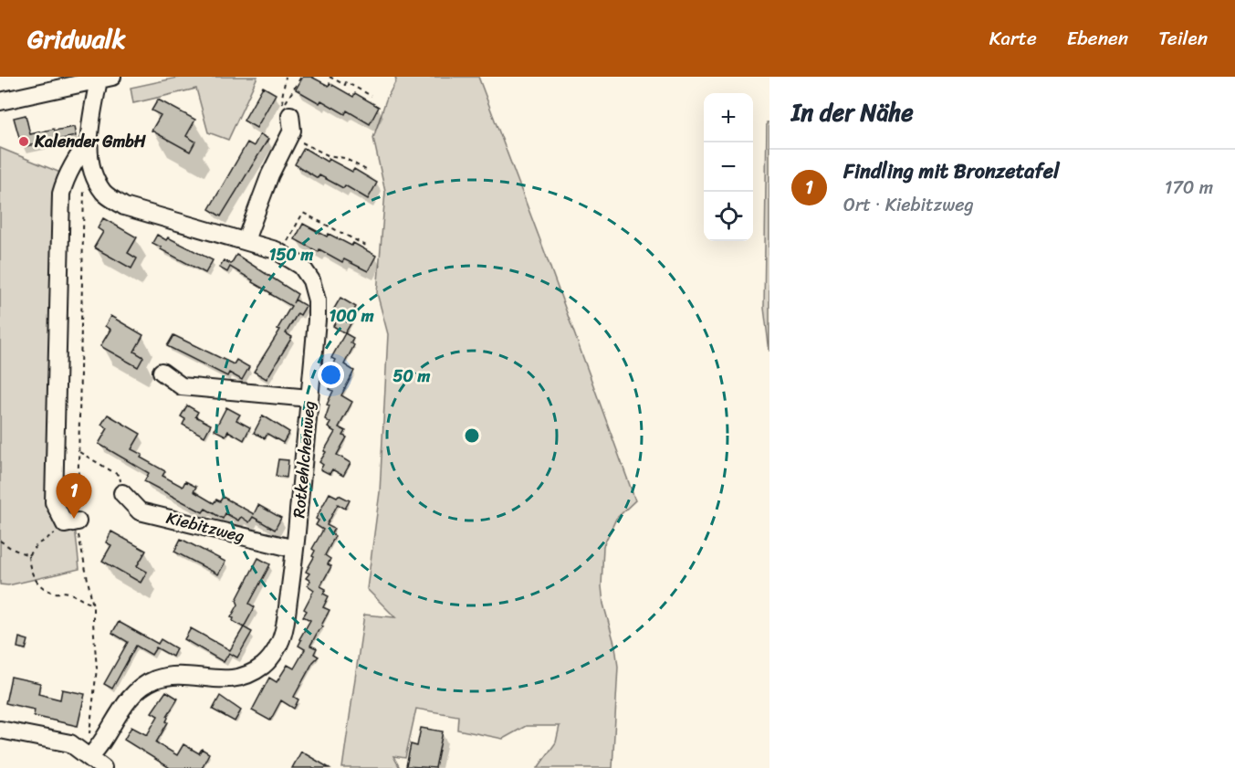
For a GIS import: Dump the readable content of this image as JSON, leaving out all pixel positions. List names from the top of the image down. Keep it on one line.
{"streets":{"street":["Rotkehlchenweg","Kiebitzweg"]},"crossings":[["Rotkehlchenweg","Kiebitzweg"]],"places":["Kalender GmbH"],"page":{"header":"Gridwalk","nav":["Karte","Ebenen","Teilen"],"heading":"In der Nähe","map_buttons":["+","−"],"list":[{"mark":"1","name":"Findling mit Bronzetafel","note":"Ort · Kiebitzweg","value":"170 m"}],"pins":"1"},"rings":["150 m","100 m","50 m"]}
